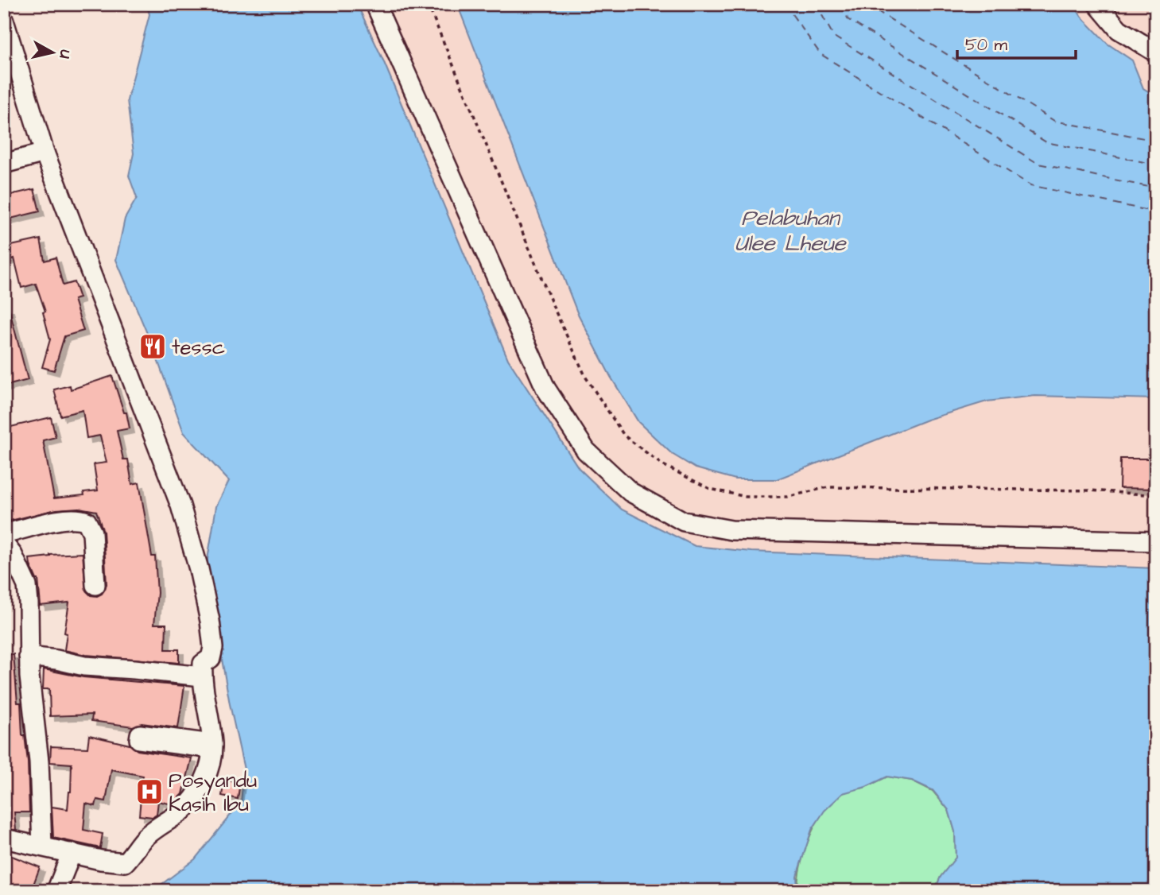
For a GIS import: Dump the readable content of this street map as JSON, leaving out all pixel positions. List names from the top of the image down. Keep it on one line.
{"water":["Pelabuhan Ulee Lheue"],"places":{"restaurant":["tessc"],"hospital":["Posyandu Kasih Ibu"]},"scale_bar":"50 m","north":"right"}
